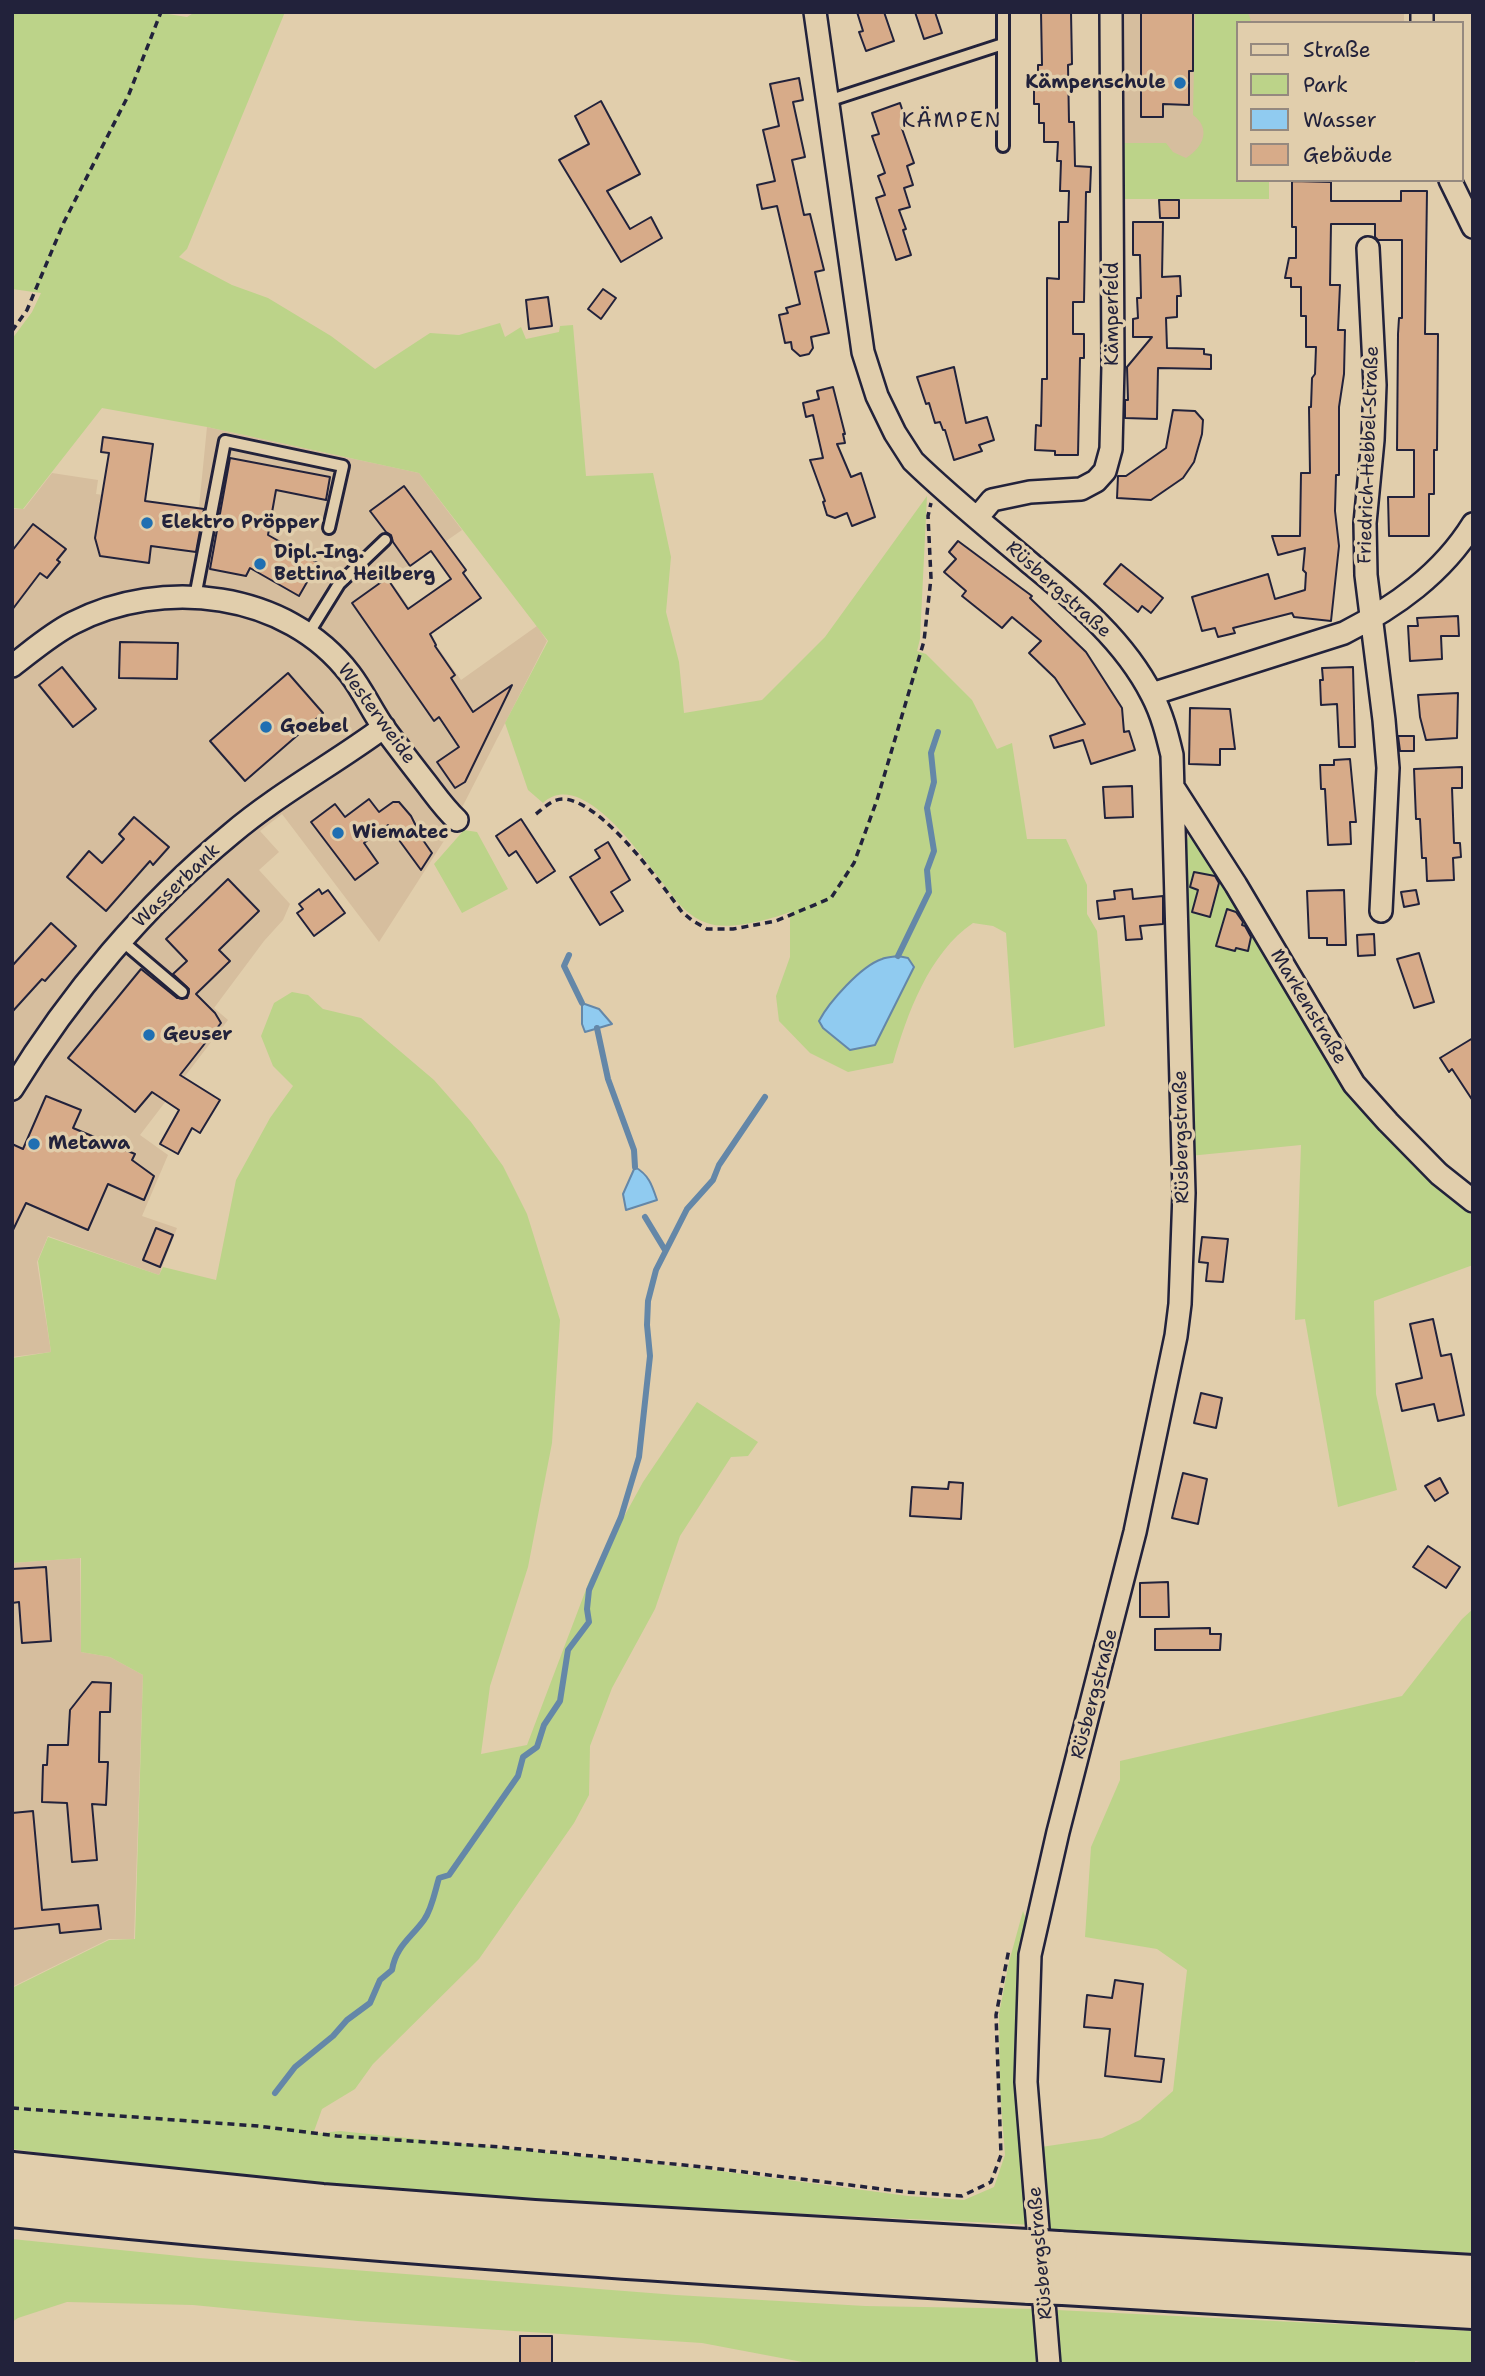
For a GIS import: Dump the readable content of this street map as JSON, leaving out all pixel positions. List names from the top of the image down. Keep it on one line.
{"streets":{"street":["Kämperfeld","Friedrich-Hebbel-Straße","Rüsbergstraße","Westerweide","Wasserbank","Markenstraße"]},"crossings":[["Kämperfeld","Rüsbergstraße"],["Rüsbergstraße","Markenstraße"],["Westerweide","Wasserbank"]],"districts":["KÄMPEN"],"places":["Kämpenschule","Elektro Pröpper","Dipl.-Ing. Bettina Heilberg","Goebel","Wiematec","Geuser","Metawa"],"legend":["Straße","Park","Wasser","Gebäude"]}
